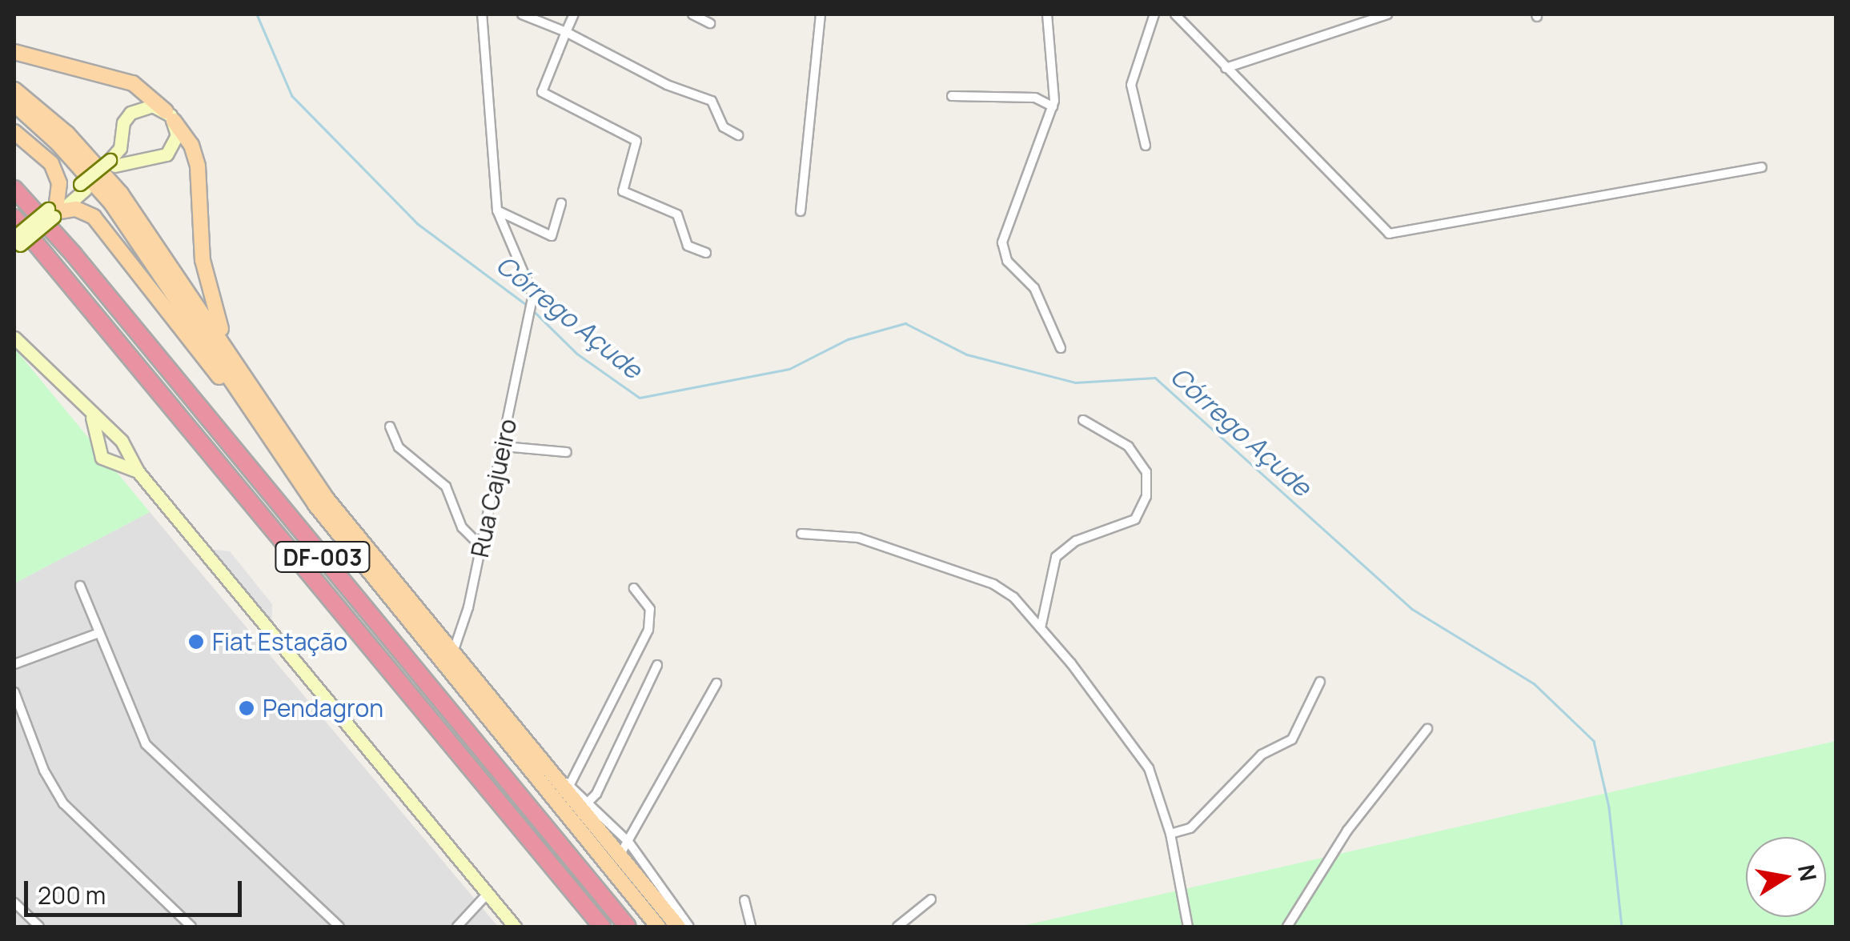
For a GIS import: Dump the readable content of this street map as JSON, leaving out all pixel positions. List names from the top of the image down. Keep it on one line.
{"streets":{"highway":["DF-003"],"street":["Rua Cajueiro"]},"water":["Córrego Açude"],"places":["Fiat Estação","Pendagron"],"scale_bar":"200 m","north":"right"}
